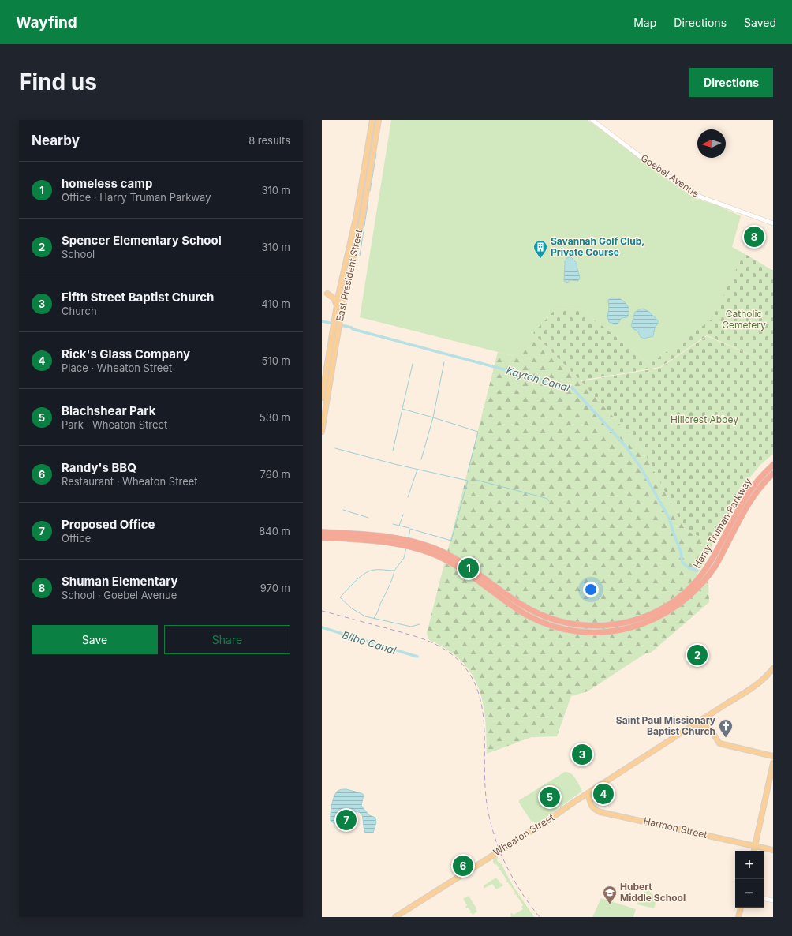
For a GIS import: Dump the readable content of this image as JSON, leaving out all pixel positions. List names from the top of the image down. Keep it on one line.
{"streets":{"highway":["Harry Truman Parkway"],"main road":["East President Street","Harmon Street","Wheaton Street"],"street":["Goebel Avenue"]},"crossings":[["Harmon Street","Wheaton Street"]],"water":["Kayton Canal","Bilbo Canal"],"parks":["Catholic Cemetery","Hillcrest Abbey"],"places":{"building":["Savannah Golf Club, Private Course"],"church":["Saint Paul Missionary Baptist Church"],"school or university":["Hubert Middle School"]},"north":"left","page":{"header":"Wayfind","nav":["Map","Directions","Saved"],"buttons":["Directions",["Save","Share"]],"title":"Find us","heading":["Nearby","8 results"],"list":[{"mark":"1","name":"homeless camp","note":"Office · Harry Truman Parkway","value":"310 m"},{"mark":"2","name":"Spencer Elementary School","note":"School","value":"310 m"},{"mark":"3","name":"Fifth Street Baptist Church","note":"Church","value":"410 m"},{"mark":"4","name":"Rick's Glass Company","note":"Place · Wheaton Street","value":"510 m"},{"mark":"5","name":"Blachshear Park","note":"Park · Wheaton Street","value":"530 m"},{"mark":"6","name":"Randy's BBQ","note":"Restaurant · Wheaton Street","value":"760 m"},{"mark":"7","name":"Proposed Office","note":"Office","value":"840 m"},{"mark":"8","name":"Shuman Elementary","note":"School · Goebel Avenue","value":"970 m"}],"pins":["8","1","2","3","4","5","7","6"],"map_buttons":["+","−"]}}
